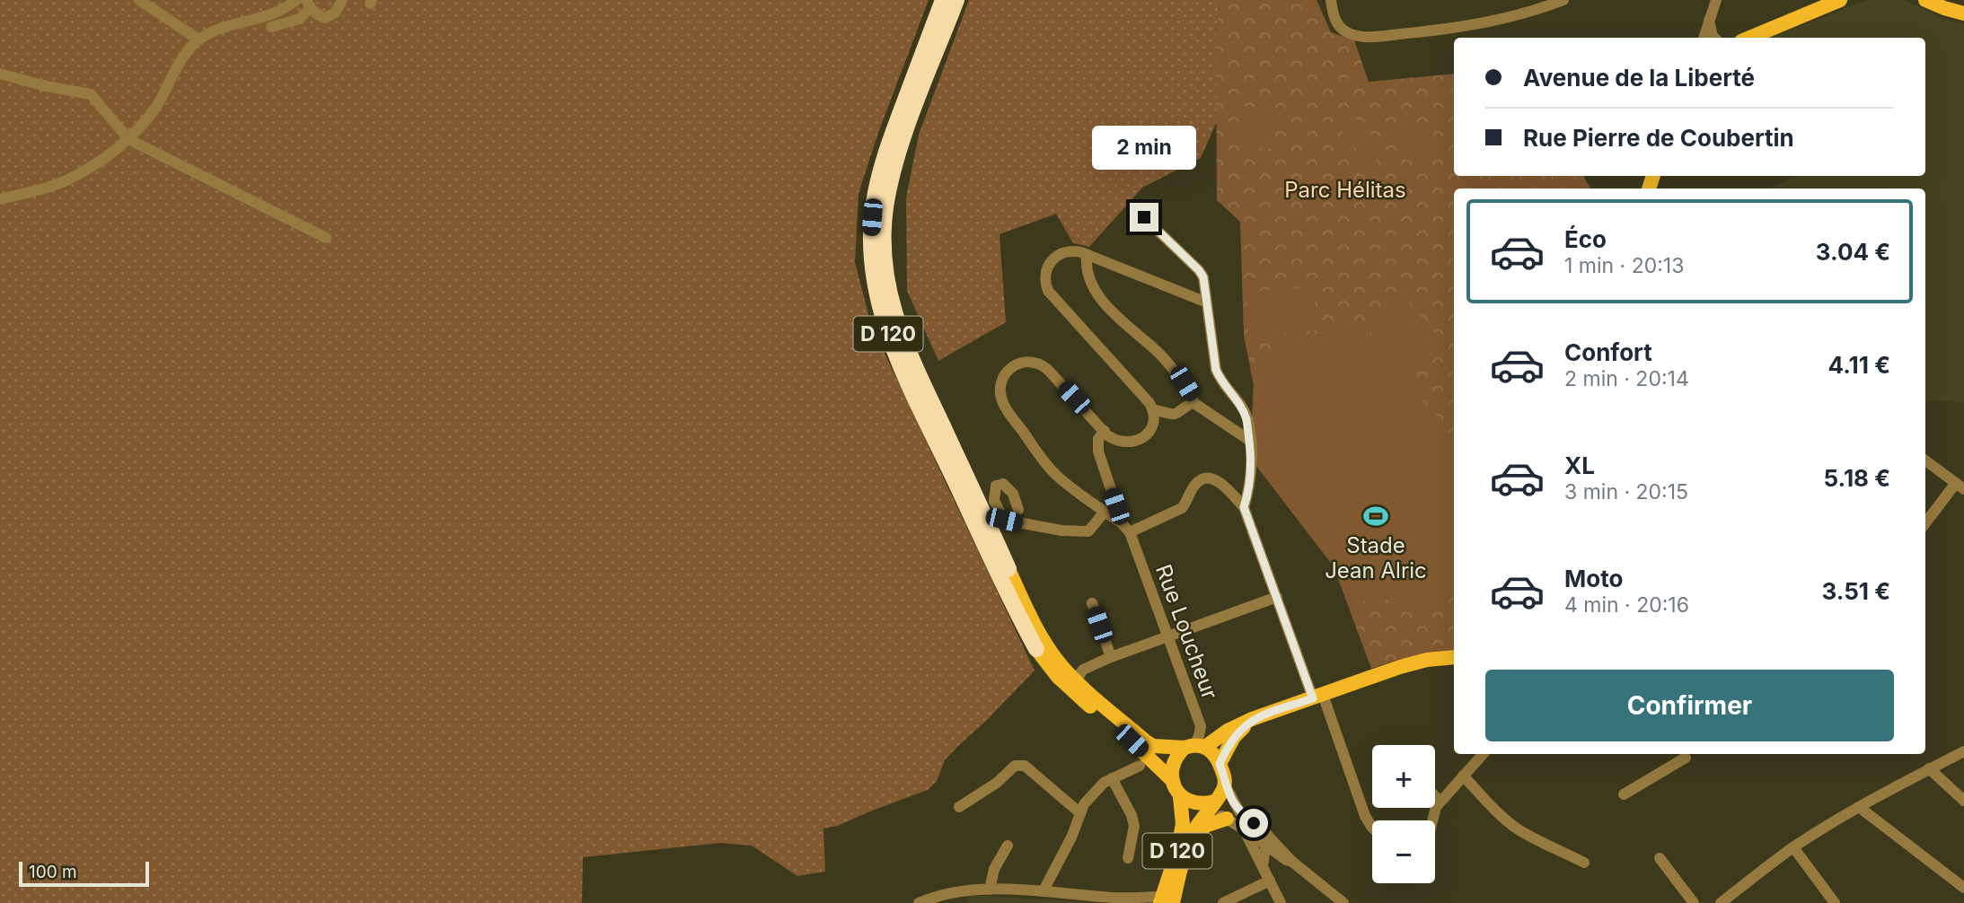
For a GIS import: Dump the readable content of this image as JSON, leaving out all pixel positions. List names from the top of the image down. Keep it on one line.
{"streets":{"highway":["D 120"],"street":["Rue Loucheur"]},"crossings":[["D 120","Rue Loucheur"]],"parks":["Parc Hélitas"],"places":{"sports":["Stade Jean Alric"]},"scale_bar":"100 m","page":{"banner":["Avenue de la Liberté","Rue Pierre de Coubertin"],"bubble":"2 min","list":[{"name":"Éco","note":"1 min · 20:13","value":"3.04 €"},{"name":"Confort","note":"2 min · 20:14","value":"4.11 €"},{"name":"XL","note":"3 min · 20:15","value":"5.18 €"},{"name":"Moto","note":"4 min · 20:16","value":"3.51 €"}],"buttons":"Confirmer","map_buttons":["+","−"],"scale":"100 m"}}
